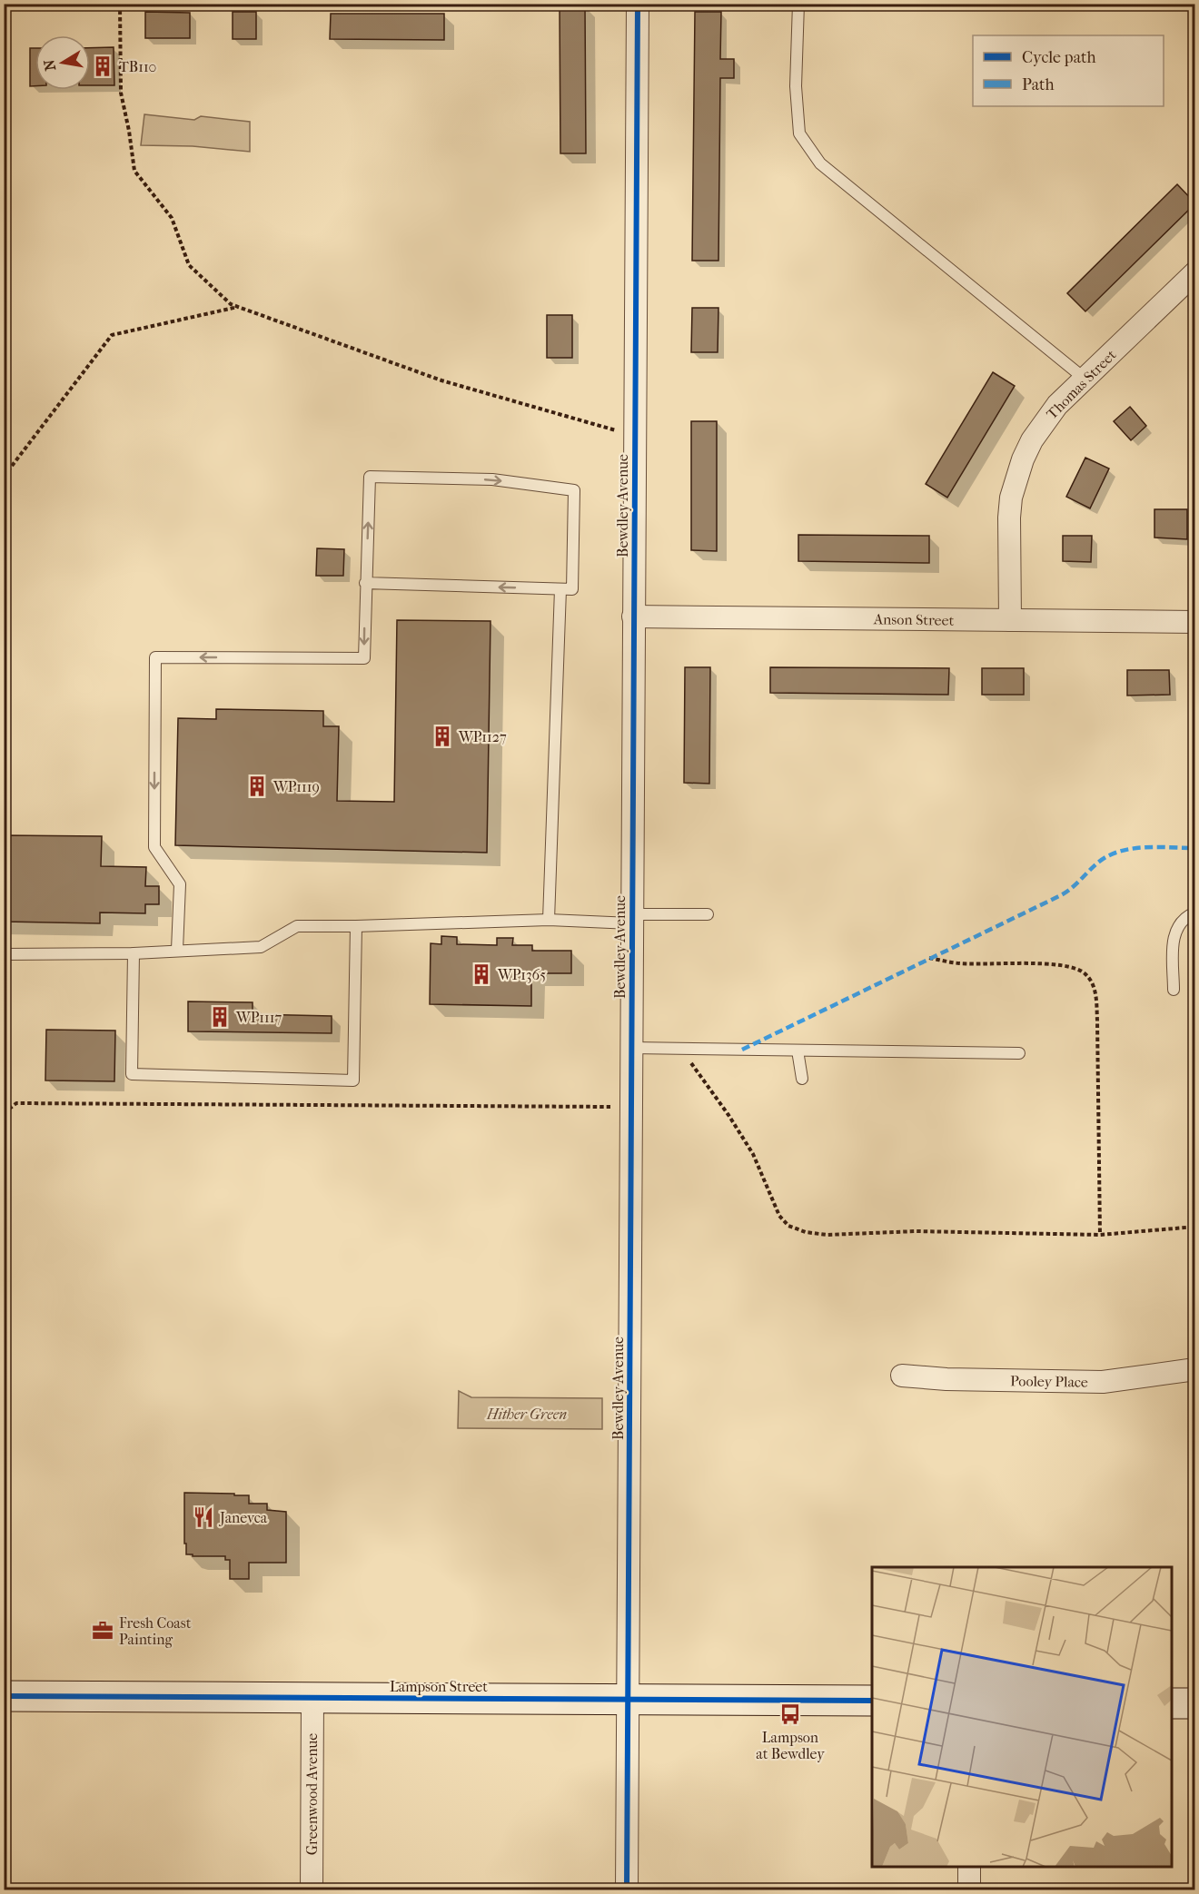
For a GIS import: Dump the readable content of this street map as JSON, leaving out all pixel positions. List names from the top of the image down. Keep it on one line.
{"streets":{"street":["Thomas Street","Bewdley Avenue","Anson Street","Pooley Place","Lampson Street","Greenwood Avenue"]},"crossings":[["Thomas Street","Anson Street"],["Bewdley Avenue","Anson Street"],["Bewdley Avenue","Lampson Street"],["Lampson Street","Greenwood Avenue"]],"parks":["Hither Green"],"places":{"building":["TB110","WP1127","WP1119","WP1365","WP1117"],"restaurant":["Janevca"],"office":["Fresh Coast Painting"],"bus stop":["Lampson at Bewdley"]},"legend":["Cycle path","Path"],"north":"left"}
